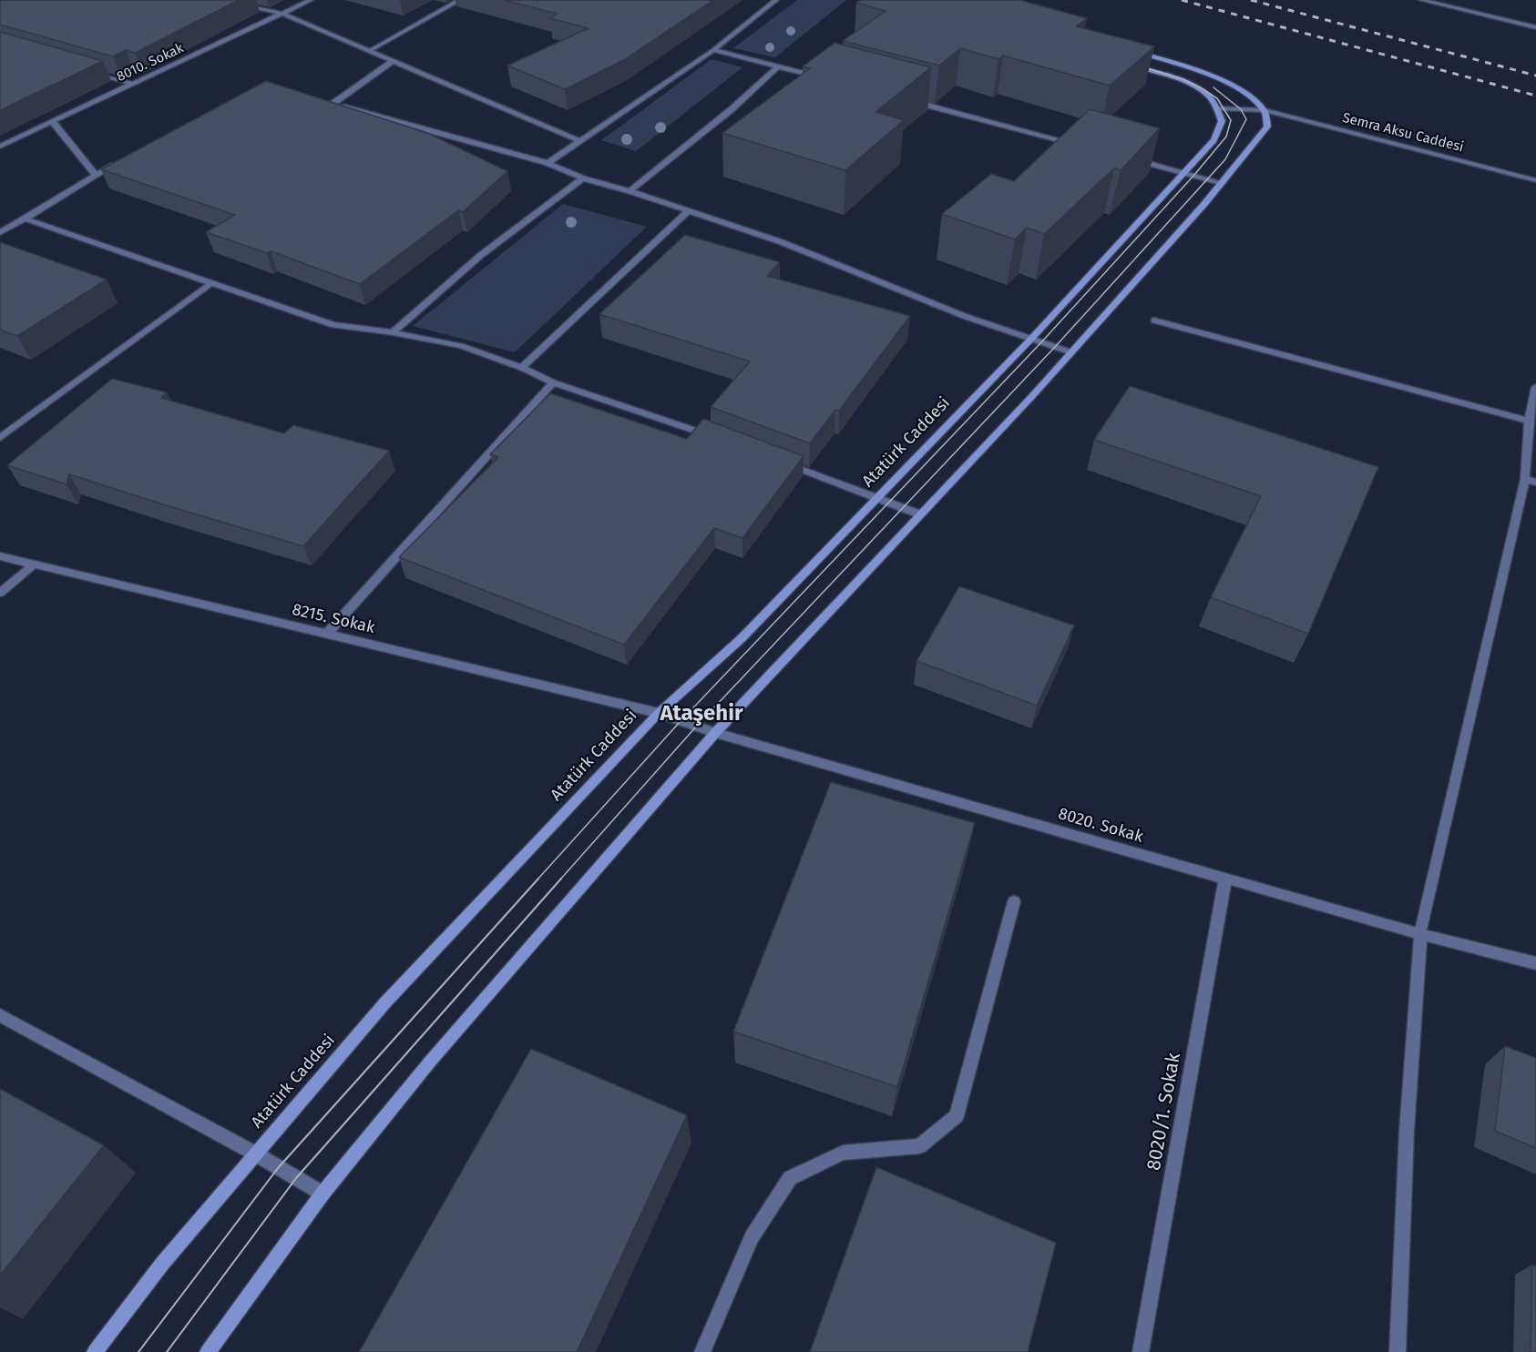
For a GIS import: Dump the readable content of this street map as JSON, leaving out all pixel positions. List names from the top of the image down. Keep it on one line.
{"streets":{"street":["8010. Sokak","Semra Aksu Caddesi","Atatürk Caddesi","8215. Sokak","8020. Sokak","8020/1. Sokak"]},"crossings":[["Semra Aksu Caddesi","Atatürk Caddesi"],["Atatürk Caddesi","8215. Sokak"],["Atatürk Caddesi","8020. Sokak"],["8215. Sokak","8020. Sokak"],["8020. Sokak","8020/1. Sokak"]],"districts":["Ataşehir"]}
